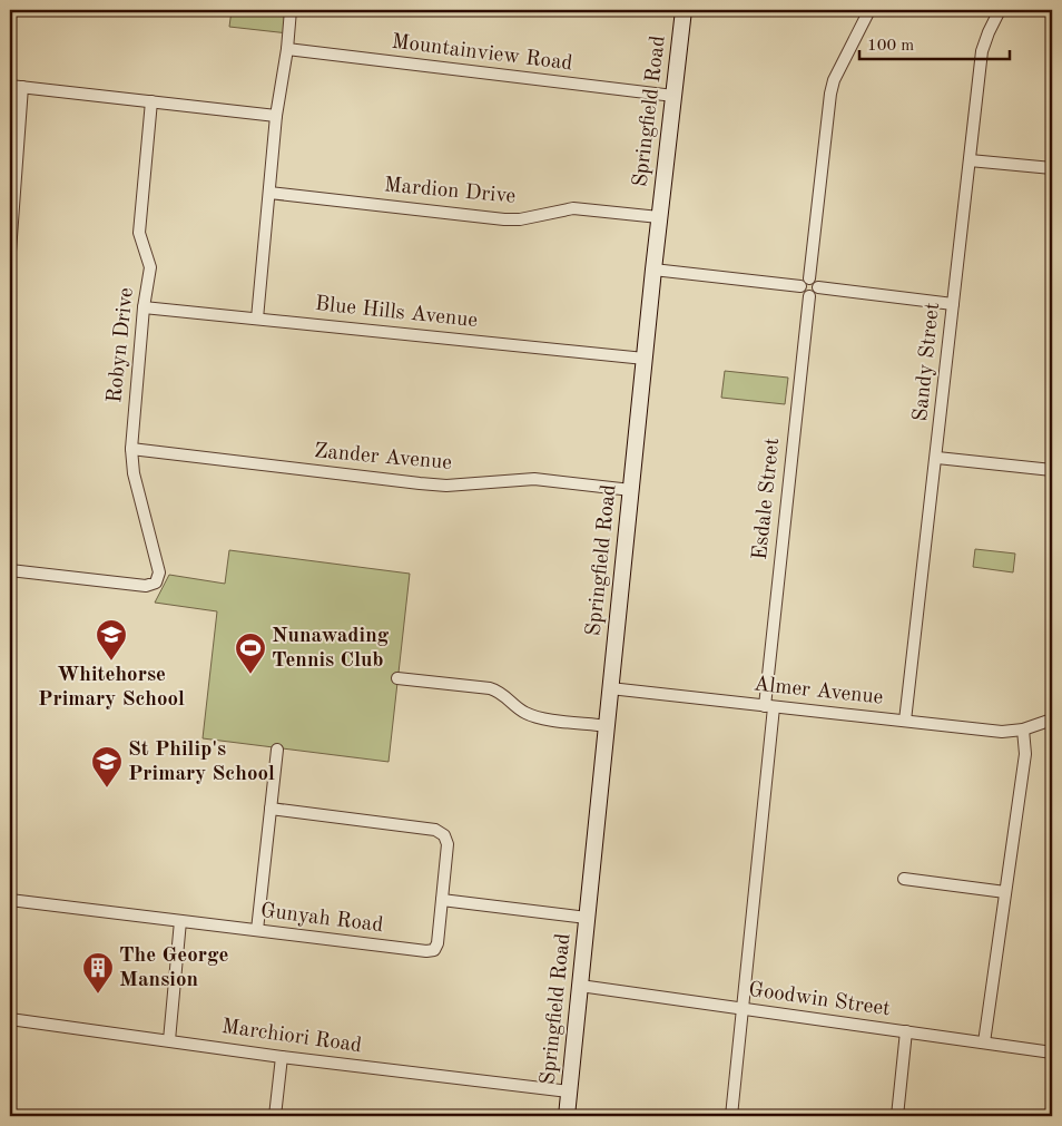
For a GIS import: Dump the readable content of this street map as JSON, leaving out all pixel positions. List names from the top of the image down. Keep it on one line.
{"streets":{"main road":["Springfield Road"],"street":["Mountainview Road","Mardion Drive","Blue Hills Avenue","Robyn Drive","Sandy Street","Zander Avenue","Esdale Street","Almer Avenue","Gunyah Road","Goodwin Street","Marchiori Road"]},"crossings":[["Mountainview Road","Springfield Road"],["Springfield Road","Mardion Drive"],["Springfield Road","Blue Hills Avenue"],["Springfield Road","Zander Avenue"],["Springfield Road","Almer Avenue"],["Springfield Road","Goodwin Street"],["Springfield Road","Marchiori Road"],["Blue Hills Avenue","Robyn Drive"],["Robyn Drive","Zander Avenue"],["Sandy Street","Almer Avenue"],["Esdale Street","Almer Avenue"],["Esdale Street","Goodwin Street"]],"places":{"school or university":["Whitehorse Primary School","St Philip's Primary School"],"sports":["Nunawading Tennis Club"],"building":["The George Mansion"]},"scale_bar":"100 m"}
